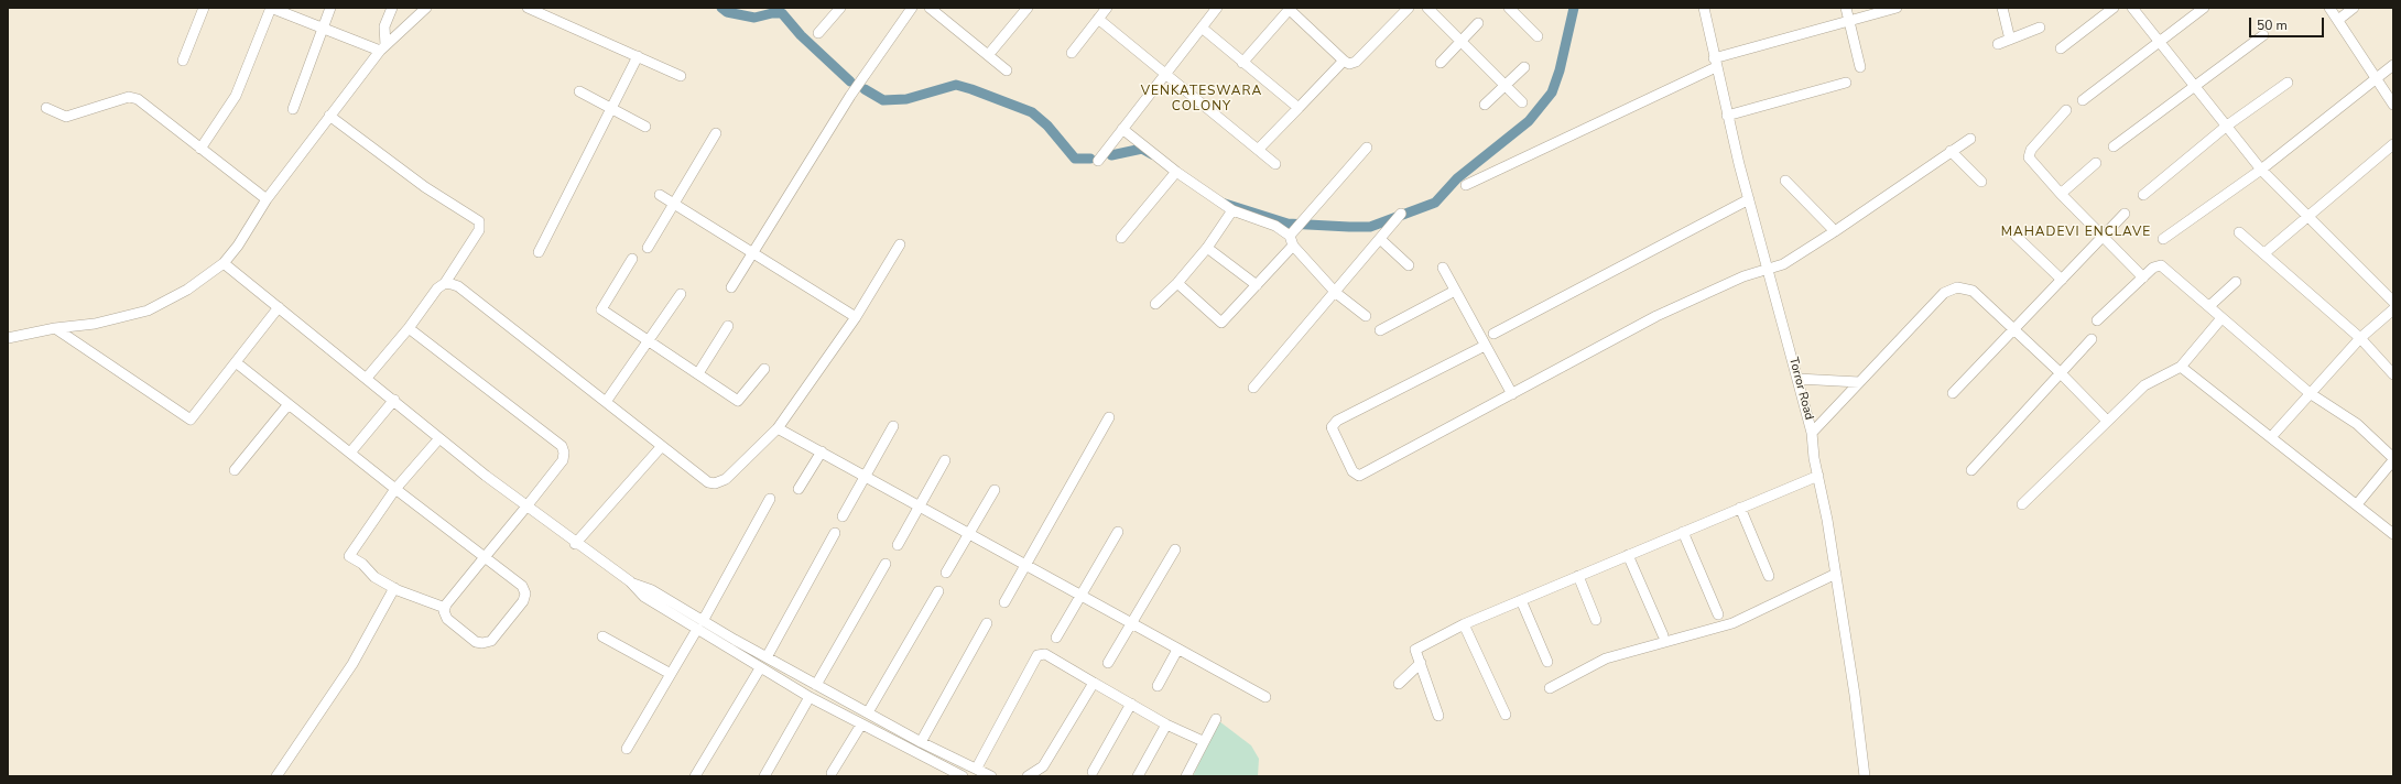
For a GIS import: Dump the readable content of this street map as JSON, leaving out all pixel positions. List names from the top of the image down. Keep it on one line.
{"streets":{"street":["Torror Road"]},"districts":["VENKATESWARA COLONY","MAHADEVI ENCLAVE"],"scale_bar":"50 m"}
